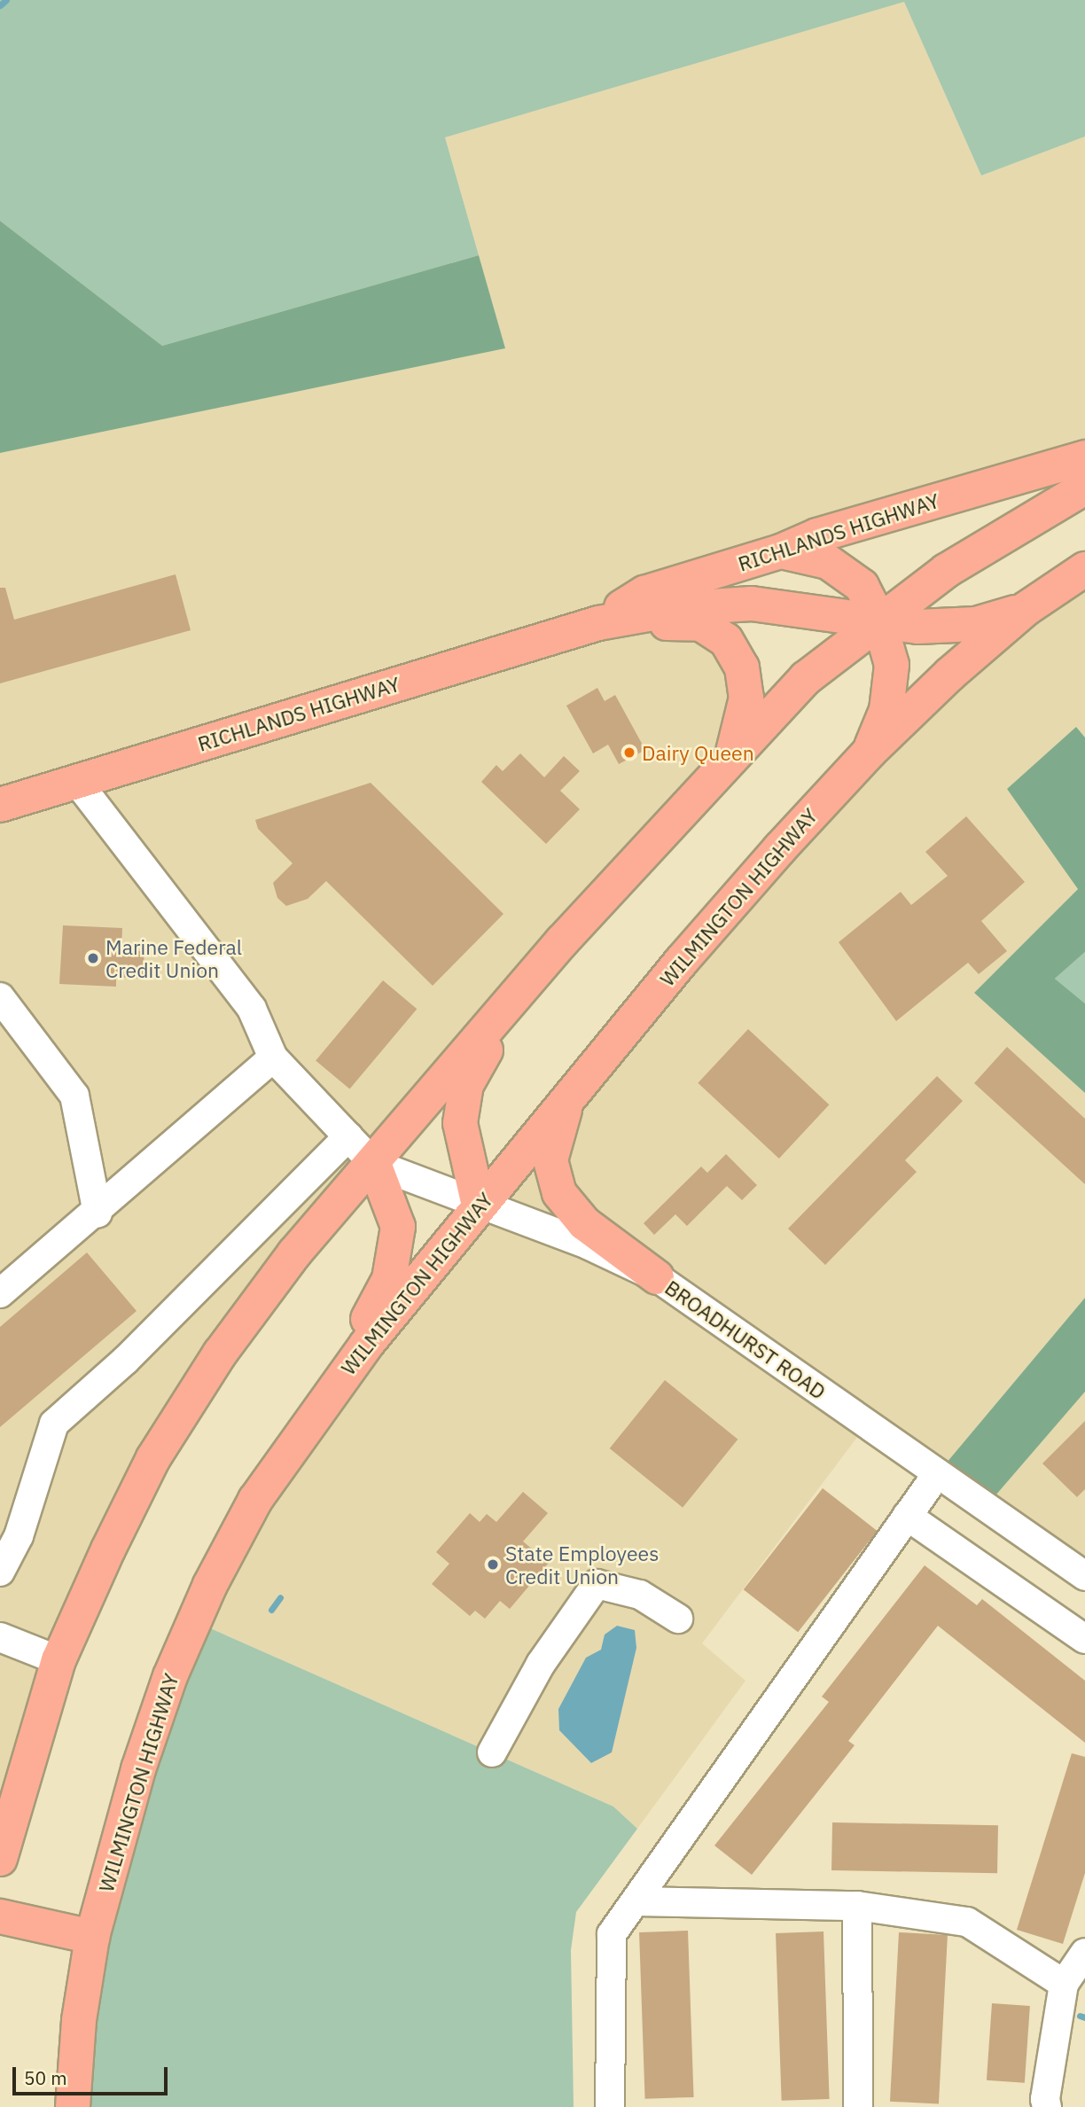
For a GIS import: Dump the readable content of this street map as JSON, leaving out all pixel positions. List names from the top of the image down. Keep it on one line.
{"streets":{"main road":["RICHLANDS HIGHWAY","WILMINGTON HIGHWAY"],"street":["BROADHURST ROAD"]},"crossings":[["RICHLANDS HIGHWAY","WILMINGTON HIGHWAY"],["WILMINGTON HIGHWAY","BROADHURST ROAD"]],"places":["Dairy Queen","Marine Federal Credit Union","State Employees Credit Union"],"scale_bar":"50 m"}
